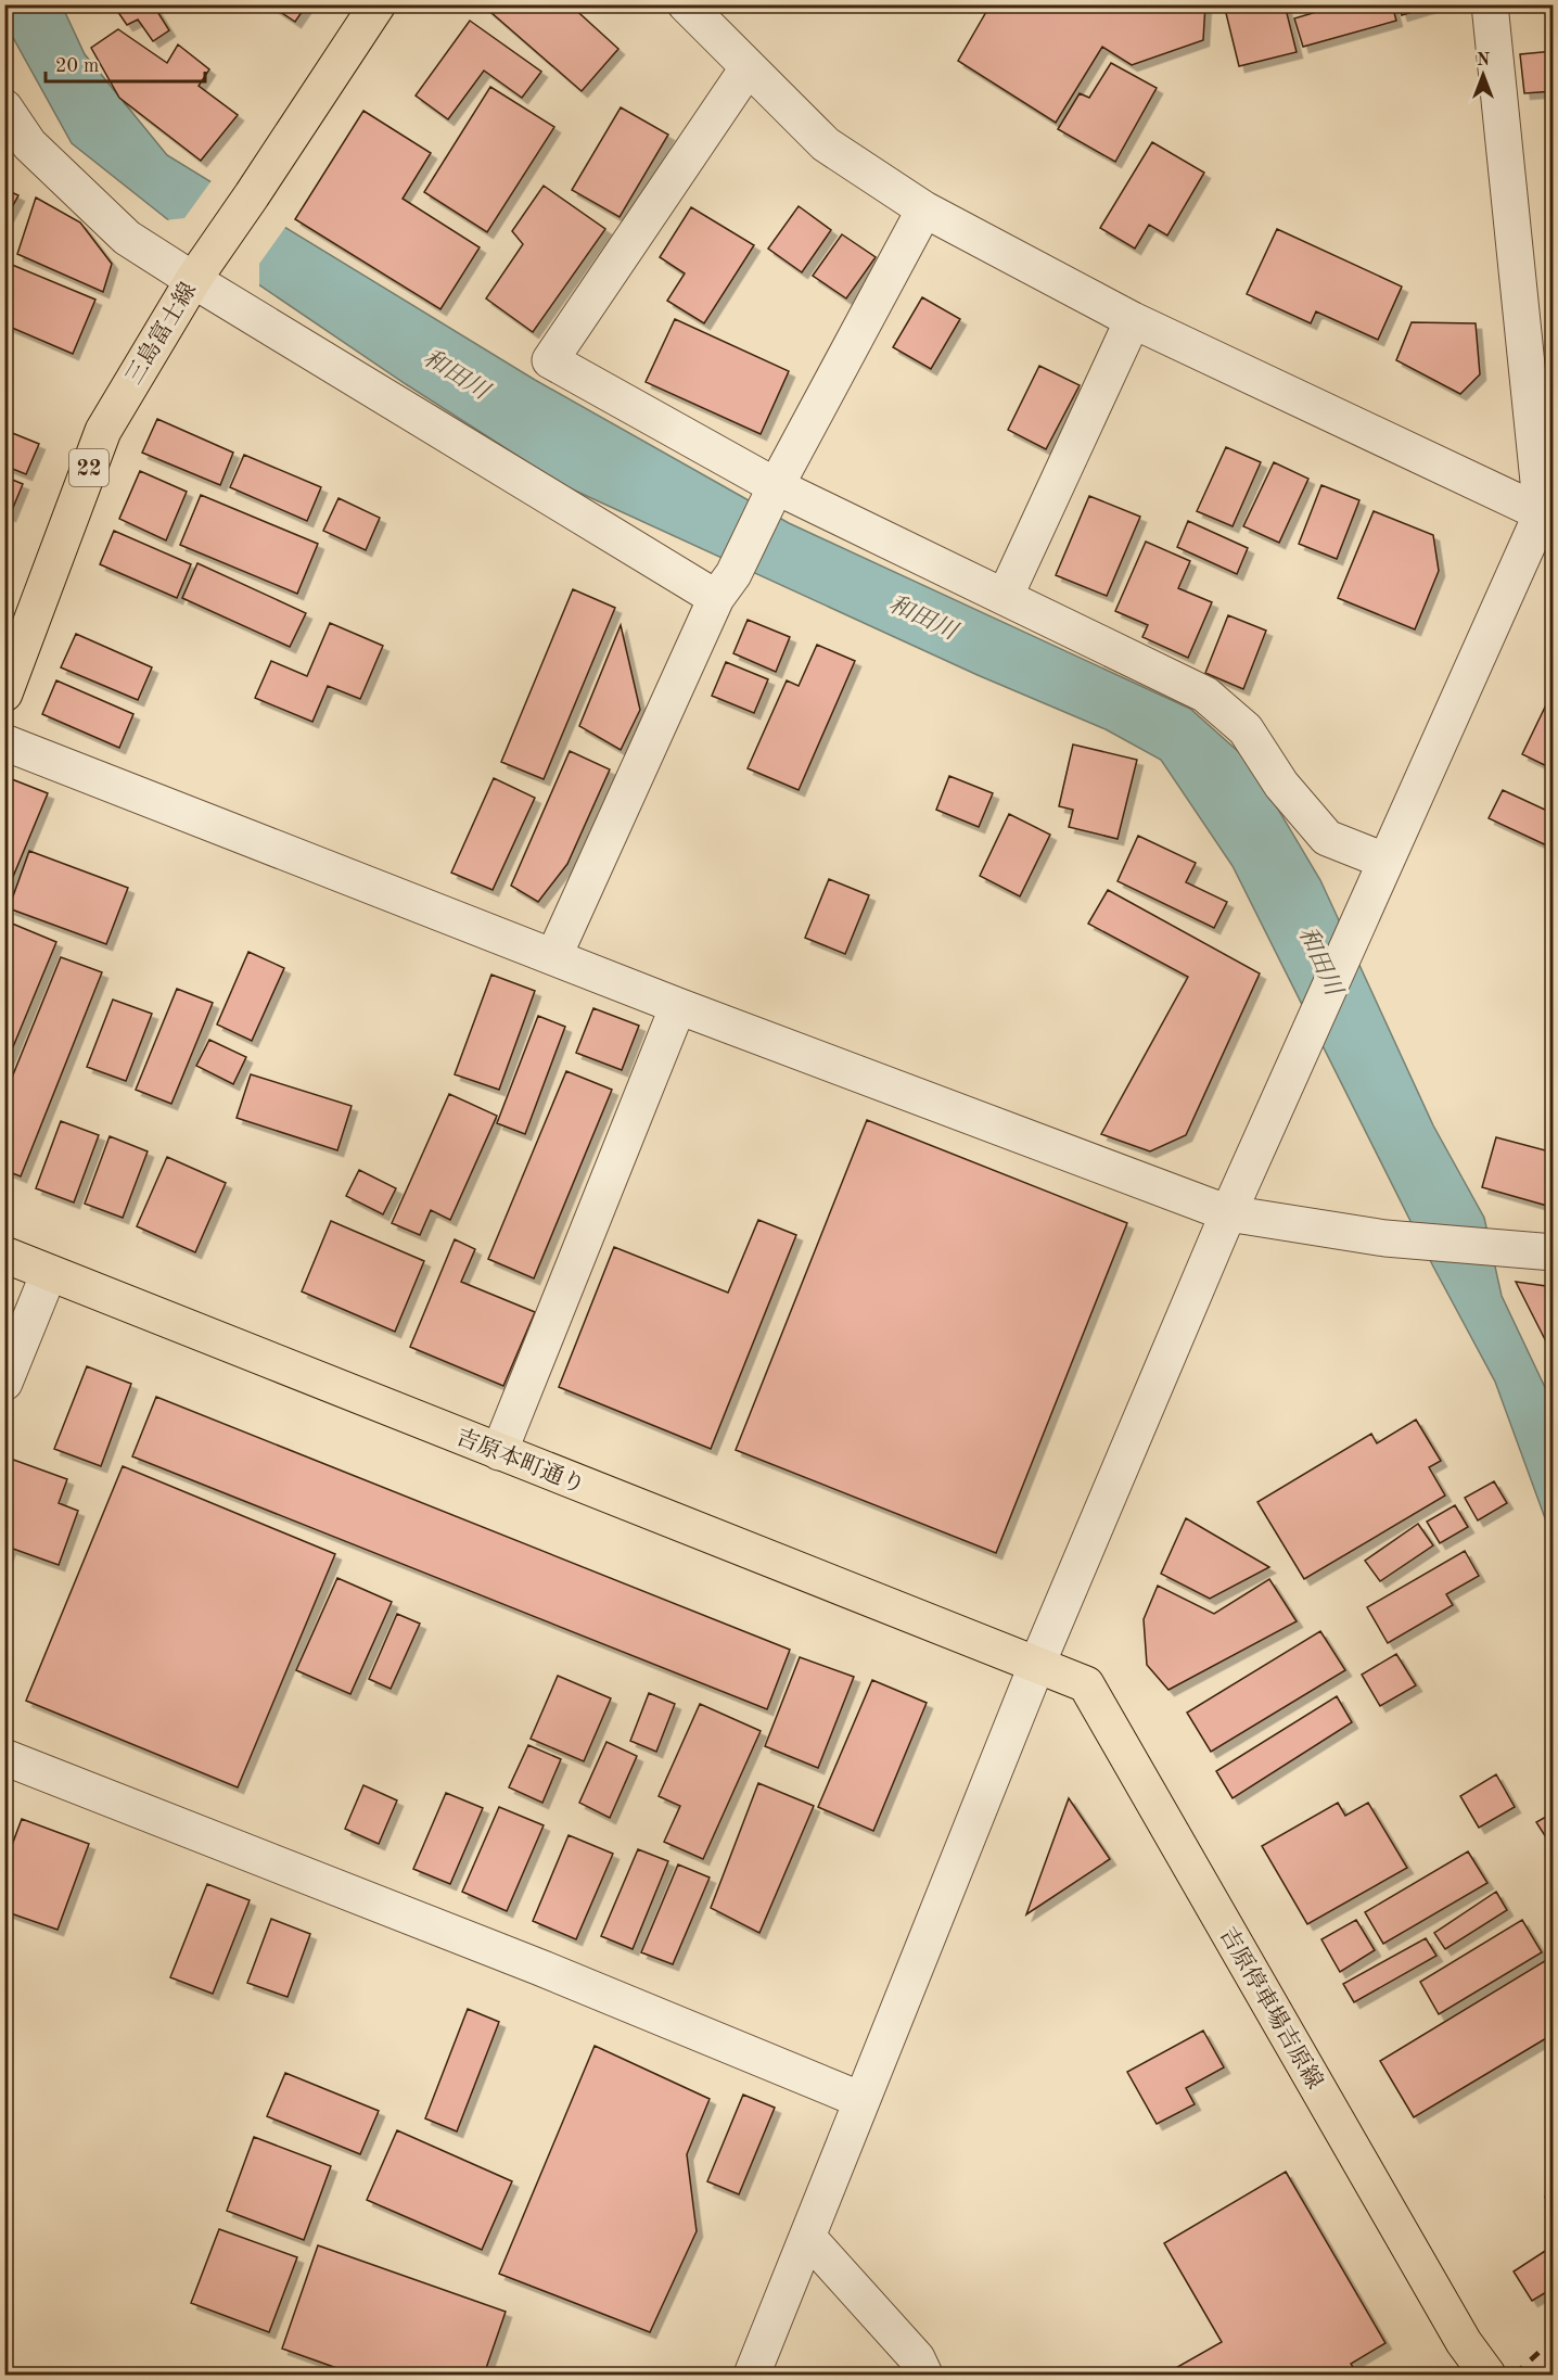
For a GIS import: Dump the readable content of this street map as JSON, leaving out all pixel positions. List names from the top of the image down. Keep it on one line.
{"streets":{"main road":["三島富士線","22","吉原本町通り","吉原停車場吉原線"]},"crossings":[["吉原本町通り","吉原停車場吉原線"]],"water":["和田川"],"scale_bar":"20 m","north":"top"}
